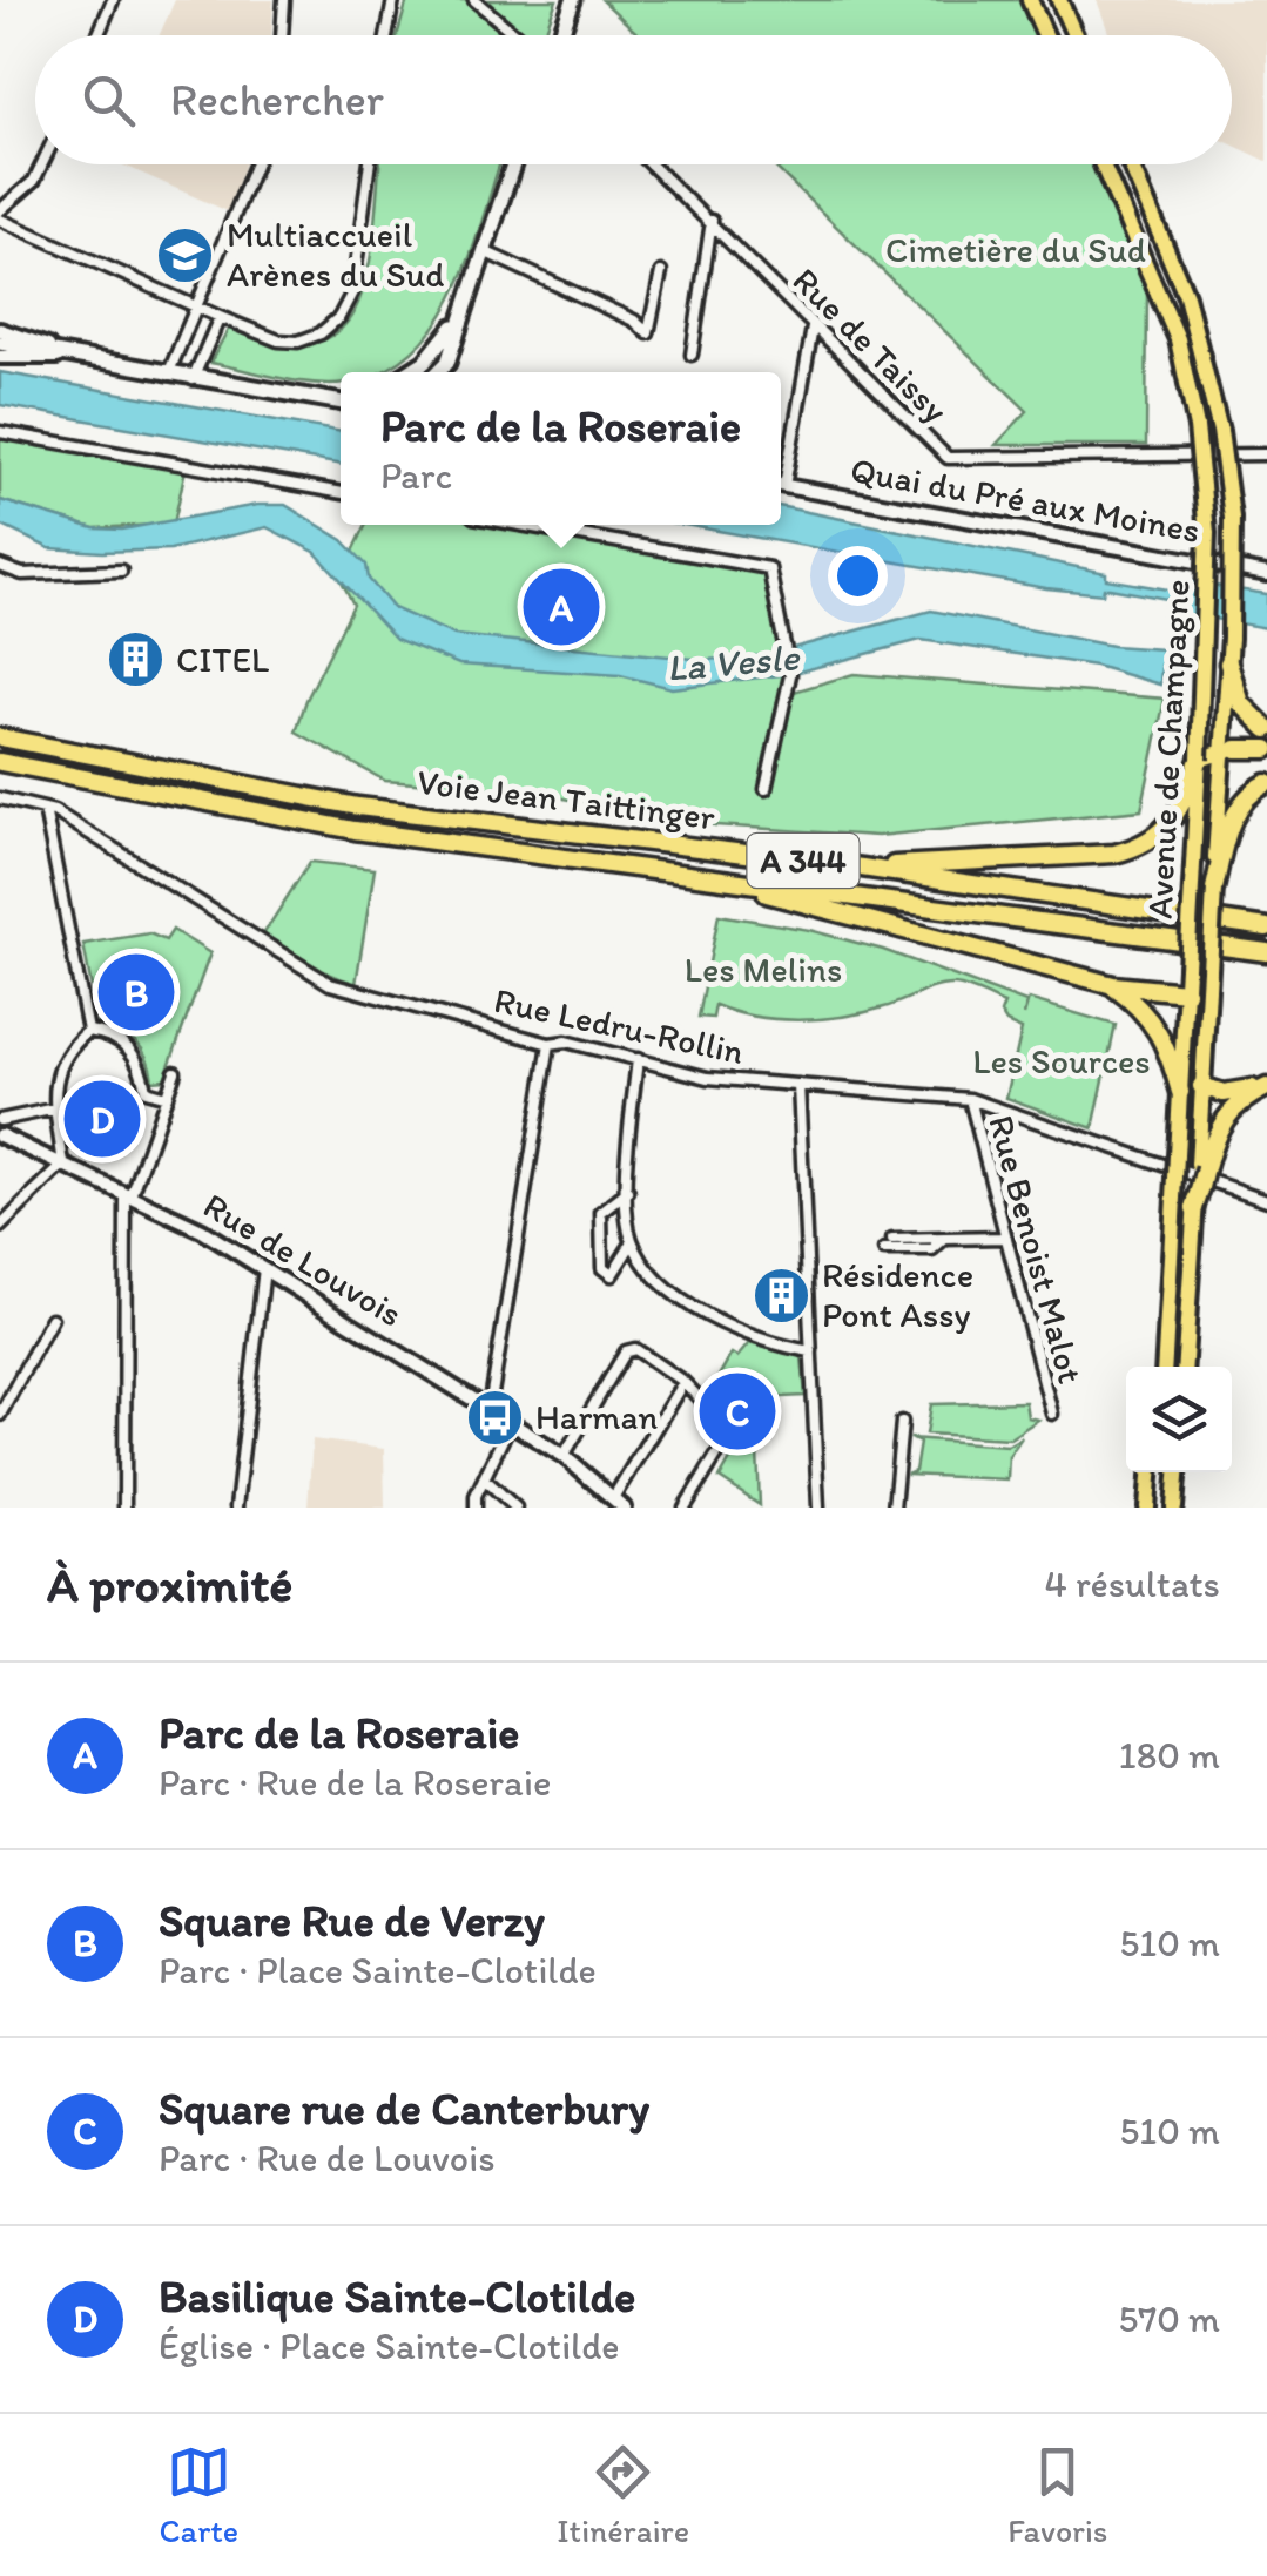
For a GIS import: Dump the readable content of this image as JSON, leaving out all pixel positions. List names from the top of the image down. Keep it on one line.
{"streets":{"highway":["Voie Jean Taittinger","A 344"],"main road":["Avenue de Champagne"],"street":["Rue de Taissy","Quai du Pré aux Moines","Rue Ledru-Rollin","Rue Benoist Malot","Rue de Louvois"]},"crossings":[["Rue Ledru-Rollin","Rue Benoist Malot"]],"water":["La Vesle"],"parks":["Cimetière du Sud","Les Melins","Les Sources"],"places":{"school or university":["Multiaccueil Arènes du Sud"],"building":["CITEL","Résidence Pont Assy"],"bus stop":["Harman"]},"page":{"search":"Rechercher","popup":["Parc de la Roseraie","Parc"],"pins":["A","B","D","C"],"heading":["À proximité","4 résultats"],"list":[{"mark":"A","name":"Parc de la Roseraie","note":"Parc · Rue de la Roseraie","value":"180 m"},{"mark":"B","name":"Square Rue de Verzy","note":"Parc · Place Sainte-Clotilde","value":"510 m"},{"mark":"C","name":"Square rue de Canterbury","note":"Parc · Rue de Louvois","value":"510 m"},{"mark":"D","name":"Basilique Sainte-Clotilde","note":"Église · Place Sainte-Clotilde","value":"570 m"}],"nav":["Carte","Itinéraire","Favoris"]}}
